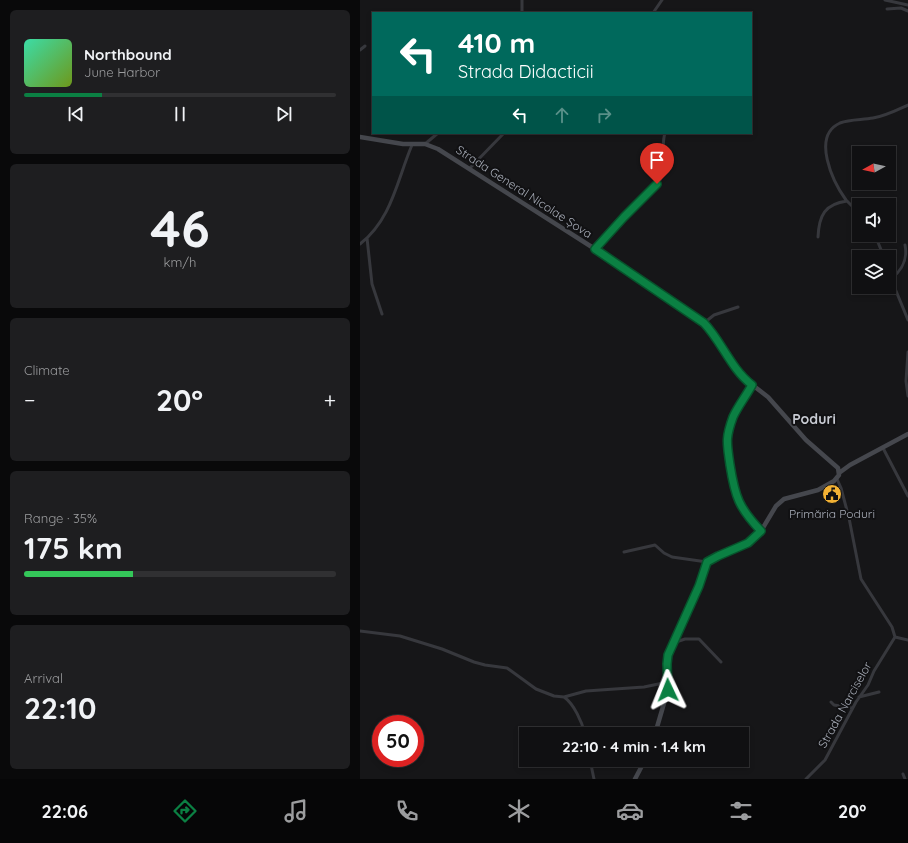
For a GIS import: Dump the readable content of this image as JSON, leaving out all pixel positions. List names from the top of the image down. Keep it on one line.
{"streets":{"main road":["Strada General Nicolae Șova"],"street":["Strada Narciselor"]},"districts":["Poduri"],"places":{"public building":["Primăria Poduri"]},"north":"left","page":{"turn":["410 m","Strada Didacticii"],"song":["Northbound","June Harbor"],"tile":[["46","km/h"],"Climate",["Range · 35%","175 km"],["Arrival","22:10"]],"heat":["−","20°","+"],"limit":"50","trip":"22:10 · 4 min · 1.4 km","tabs":["22:06","20°"]}}
